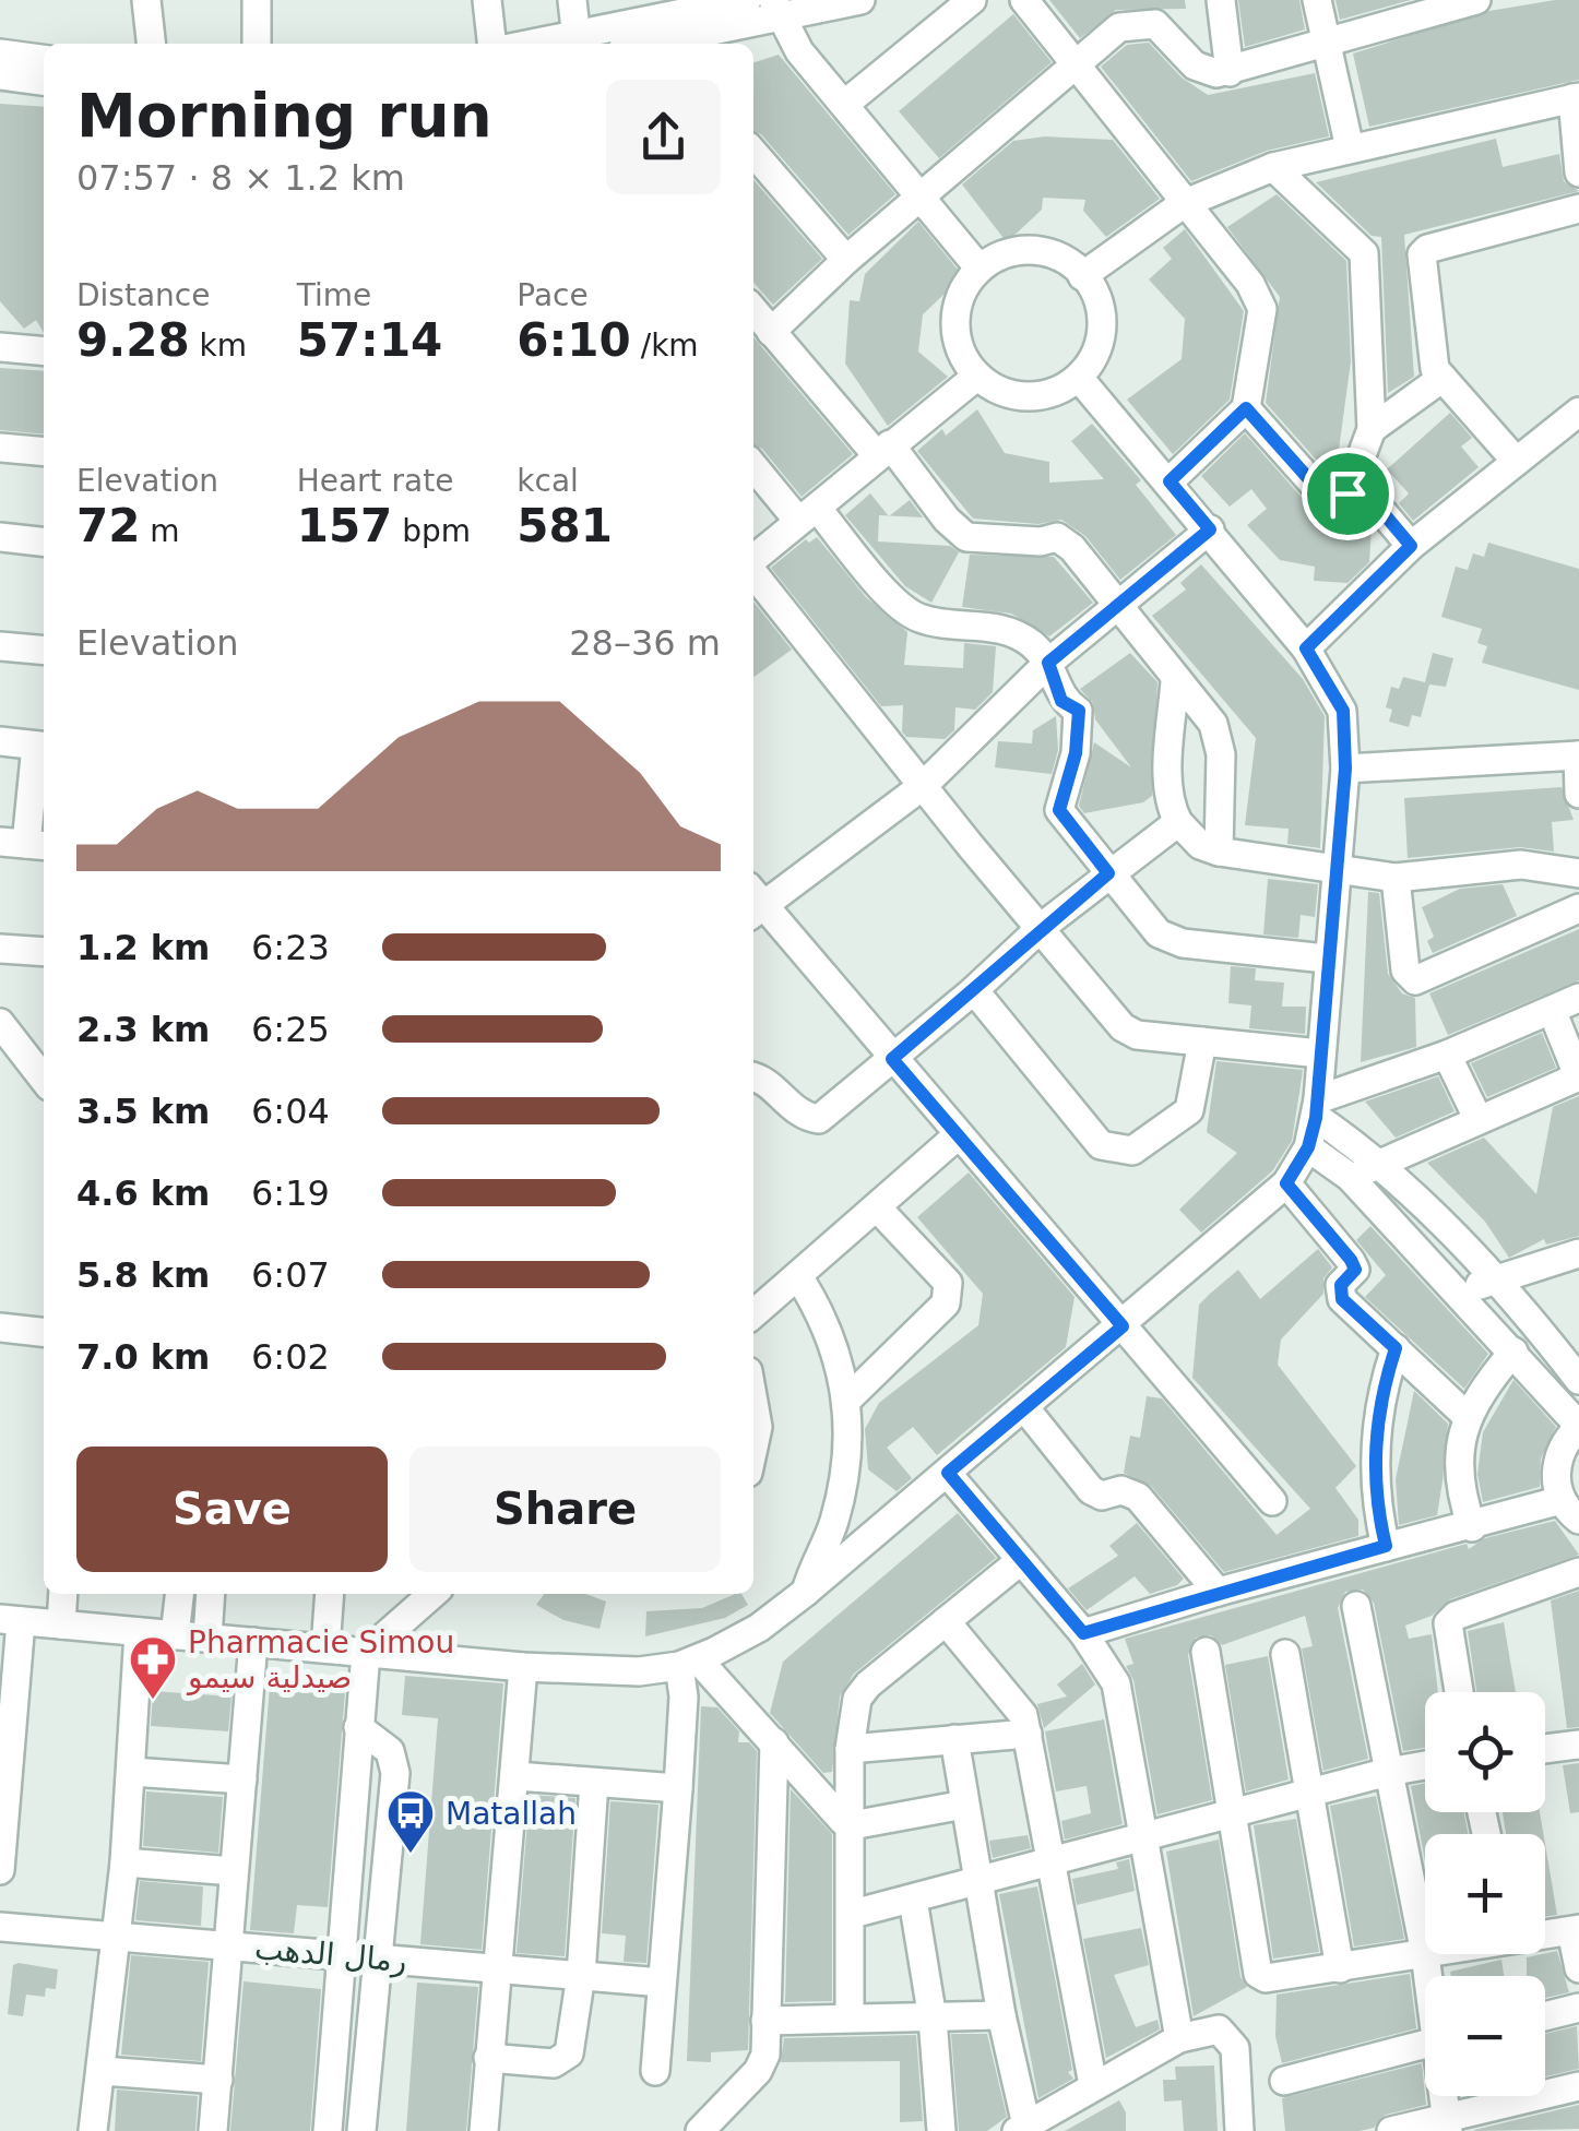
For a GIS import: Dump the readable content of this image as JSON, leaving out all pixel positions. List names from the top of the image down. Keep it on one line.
{"streets":{"street":["رمال الدهب"]},"places":{"pharmacy":["Pharmacie Simou صيدلية سيمو"],"bus stop":["Matallah"]},"page":{"heading":["Morning run","07:57 · 8 × 1.2 km"],"stats":[["Distance","9.28 km"],["Time","57:14"],["Pace","6:10 /km"],["Elevation","72 m"],["Heart rate","157 bpm"],["kcal","581"]],"chart":["Elevation","28–36 m"],"list":[{"name":"1.2 km","note":"6:23"},{"name":"2.3 km","note":"6:25"},{"name":"3.5 km","note":"6:04"},{"name":"4.6 km","note":"6:19"},{"name":"5.8 km","note":"6:07"},{"name":"7.0 km","note":"6:02"}],"buttons":["Save","Share"],"map_buttons":["+","−"]}}
